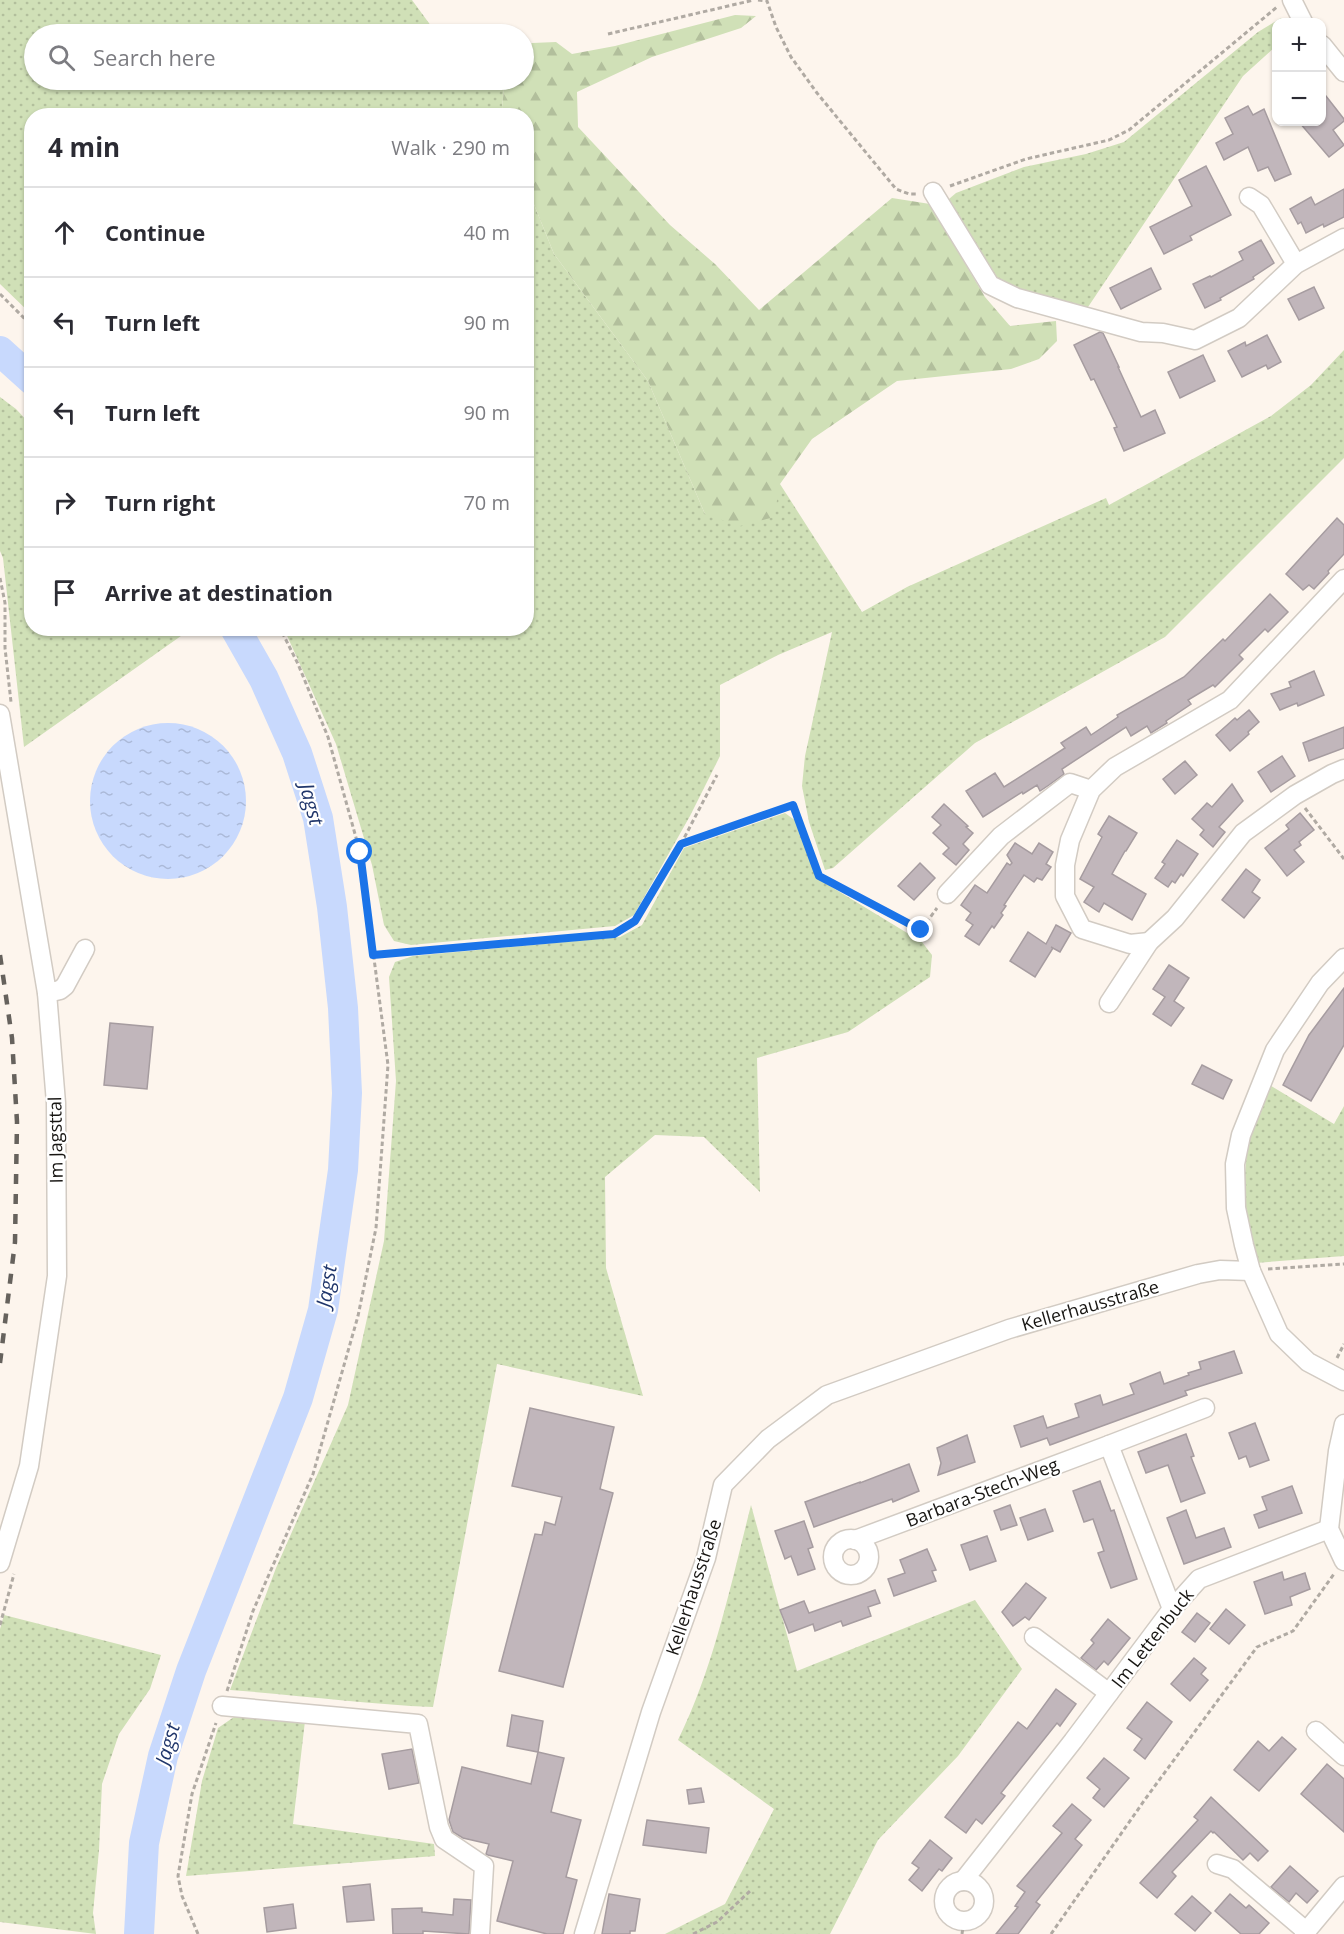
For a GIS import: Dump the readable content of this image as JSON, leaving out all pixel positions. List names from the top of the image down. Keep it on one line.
{"streets":{"street":["Im Jagsttal","Kellerhausstraße","Barbara-Stech-Weg","Im Lettenbuck"]},"water":["Jagst"],"page":{"map_buttons":["+","−"],"search":"Search here","heading":["4 min","Walk · 290 m"],"list":[["Continue","40 m"],["Turn left","90 m"],["Turn left","90 m"],["Turn right","70 m"],"Arrive at destination"]}}
